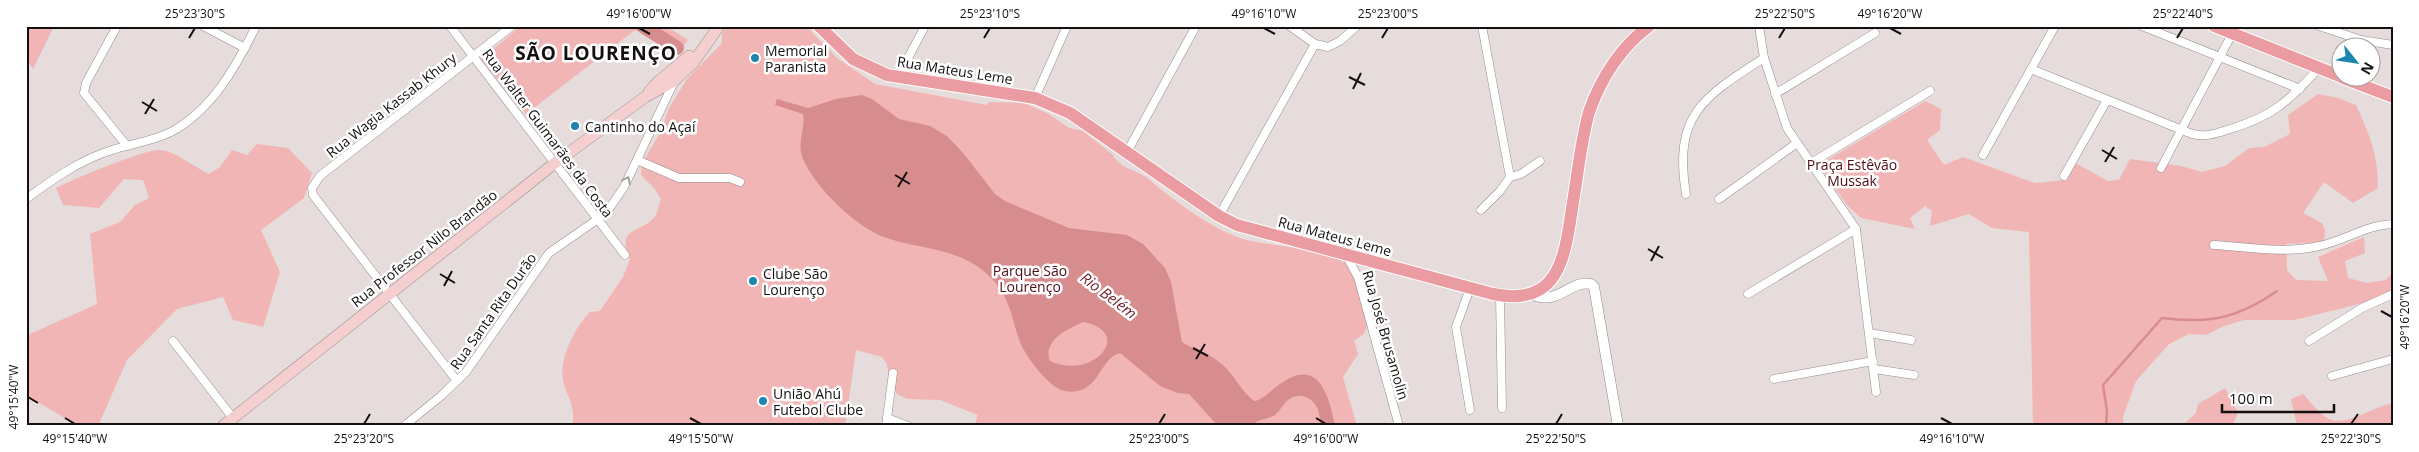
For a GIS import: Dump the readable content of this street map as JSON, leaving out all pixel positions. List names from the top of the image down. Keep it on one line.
{"streets":{"main road":["Rua Mateus Leme","Rua Professor Nilo Brandão"],"street":["Rua Wagia Kassab Khury","Rua Walter Guimarães da Costa","Rua Santa Rita Durão","Rua José Brusamolin"]},"crossings":[["Rua Mateus Leme","Rua José Brusamolin"],["Rua Wagia Kassab Khury","Rua Walter Guimarães da Costa"],["Rua Wagia Kassab Khury","Rua Professor Nilo Brandão"],["Rua Walter Guimarães da Costa","Rua Professor Nilo Brandão"],["Rua Walter Guimarães da Costa","Rua Santa Rita Durão"],["Rua Professor Nilo Brandão","Rua Santa Rita Durão"]],"districts":["SÃO LOURENÇO"],"water":["Rio Belém"],"parks":["Praça Estêvão Mussak","Parque São Lourenço"],"places":["Memorial Paranista","Cantinho do Açaí","Clube São Lourenço","União Ahú Futebol Clube"],"scale_bar":"100 m","north":"bottom right","coordinates":["25°23'30\"S","49°16'00\"W","25°23'10\"S","49°16'10\"W","25°23'00\"S","25°22'50\"S","49°16'20\"W","25°22'40\"S","49°15'40\"W","25°23'20\"S","49°15'50\"W","25°22'30\"S"]}
